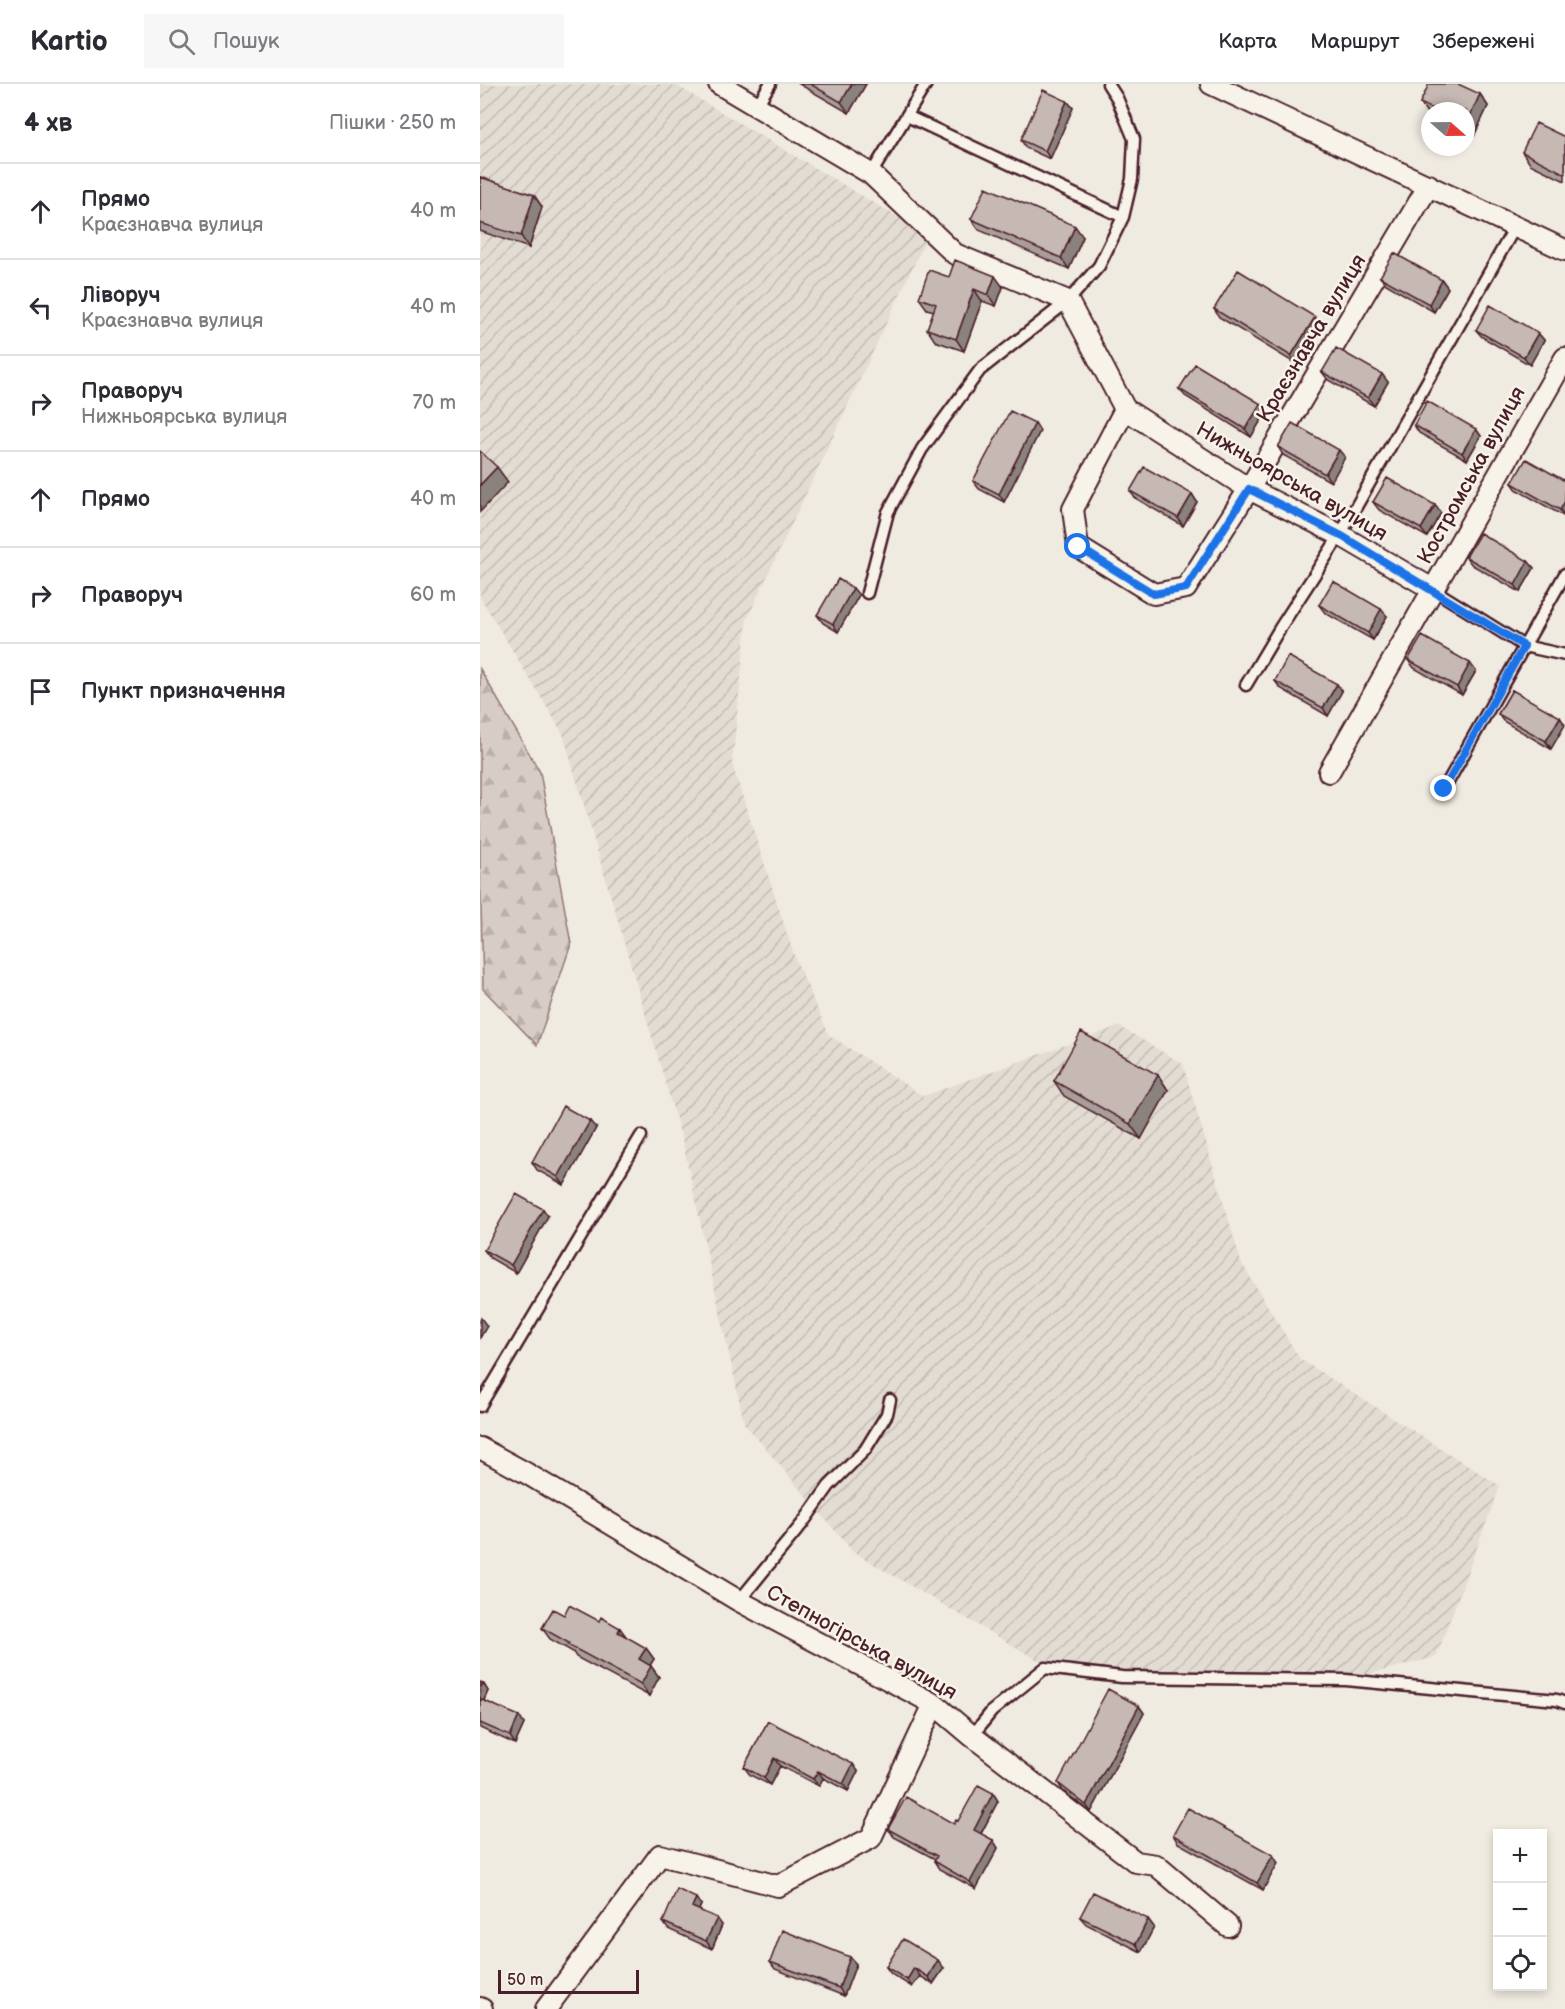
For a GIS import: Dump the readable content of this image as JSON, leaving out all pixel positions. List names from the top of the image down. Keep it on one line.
{"streets":{"street":["Краєзнавча вулиця","Костромська вулиця","Нижньоярська вулиця","Степногірська вулиця"]},"crossings":[["Краєзнавча вулиця","Нижньоярська вулиця"],["Костромська вулиця","Нижньоярська вулиця"]],"scale_bar":"50 m","north":"right","page":{"header":"Kartio","search":"Пошук","nav":["Карта","Маршрут","Збережені"],"heading":["4 хв","Пішки · 250 m"],"list":[["Прямо","Краєзнавча вулиця","40 m"],["Ліворуч","Краєзнавча вулиця","40 m"],["Праворуч","Нижньоярська вулиця","70 m"],["Прямо","40 m"],["Праворуч","60 m"],"Пункт призначення"],"map_buttons":["+","−"],"scale":"50 m"}}
